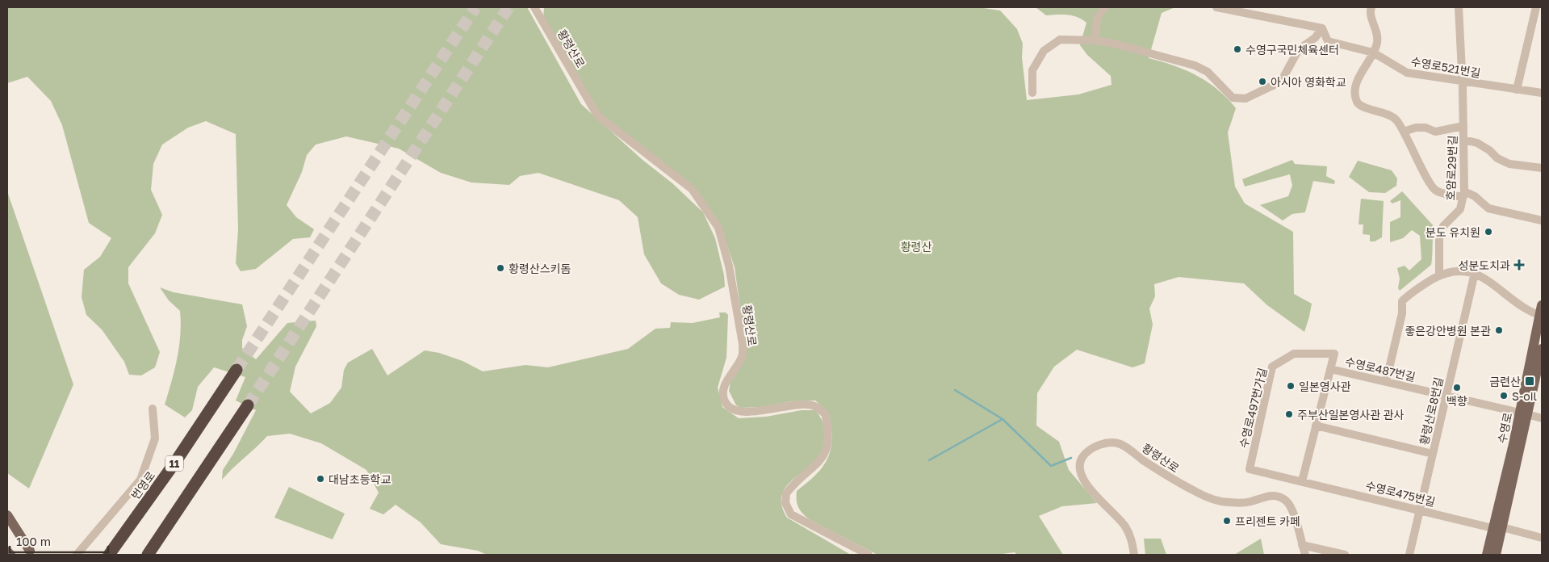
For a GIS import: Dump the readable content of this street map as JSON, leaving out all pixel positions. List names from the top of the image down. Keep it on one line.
{"streets":{"highway":["11","번영로"],"main road":["수영로"],"street":["황령산로","수영로521번길","호암로29번길","수영로487번길","수영로497번가길","황령산로8번길","수영로475번길"]},"crossings":[["수영로521번길","호암로29번길"],["수영로487번길","수영로497번가길"],["수영로487번길","황령산로8번길"],["수영로487번길","수영로"],["수영로497번가길","수영로475번길"],["황령산로8번길","수영로475번길"],["수영로","수영로475번길"]],"parks":["황령산"],"places":{"other":["수영구국민체육센터","아시아 영화학교","분도 유치원","황령산스키돔","좋은강안병원 본관","일본영사관","백향","S-oil","주부산일본영사관 관사","대남초등학교","프리젠트 카페"],"health":["성분도치과"],"transit":["금련산"]},"scale_bar":"100 m"}
